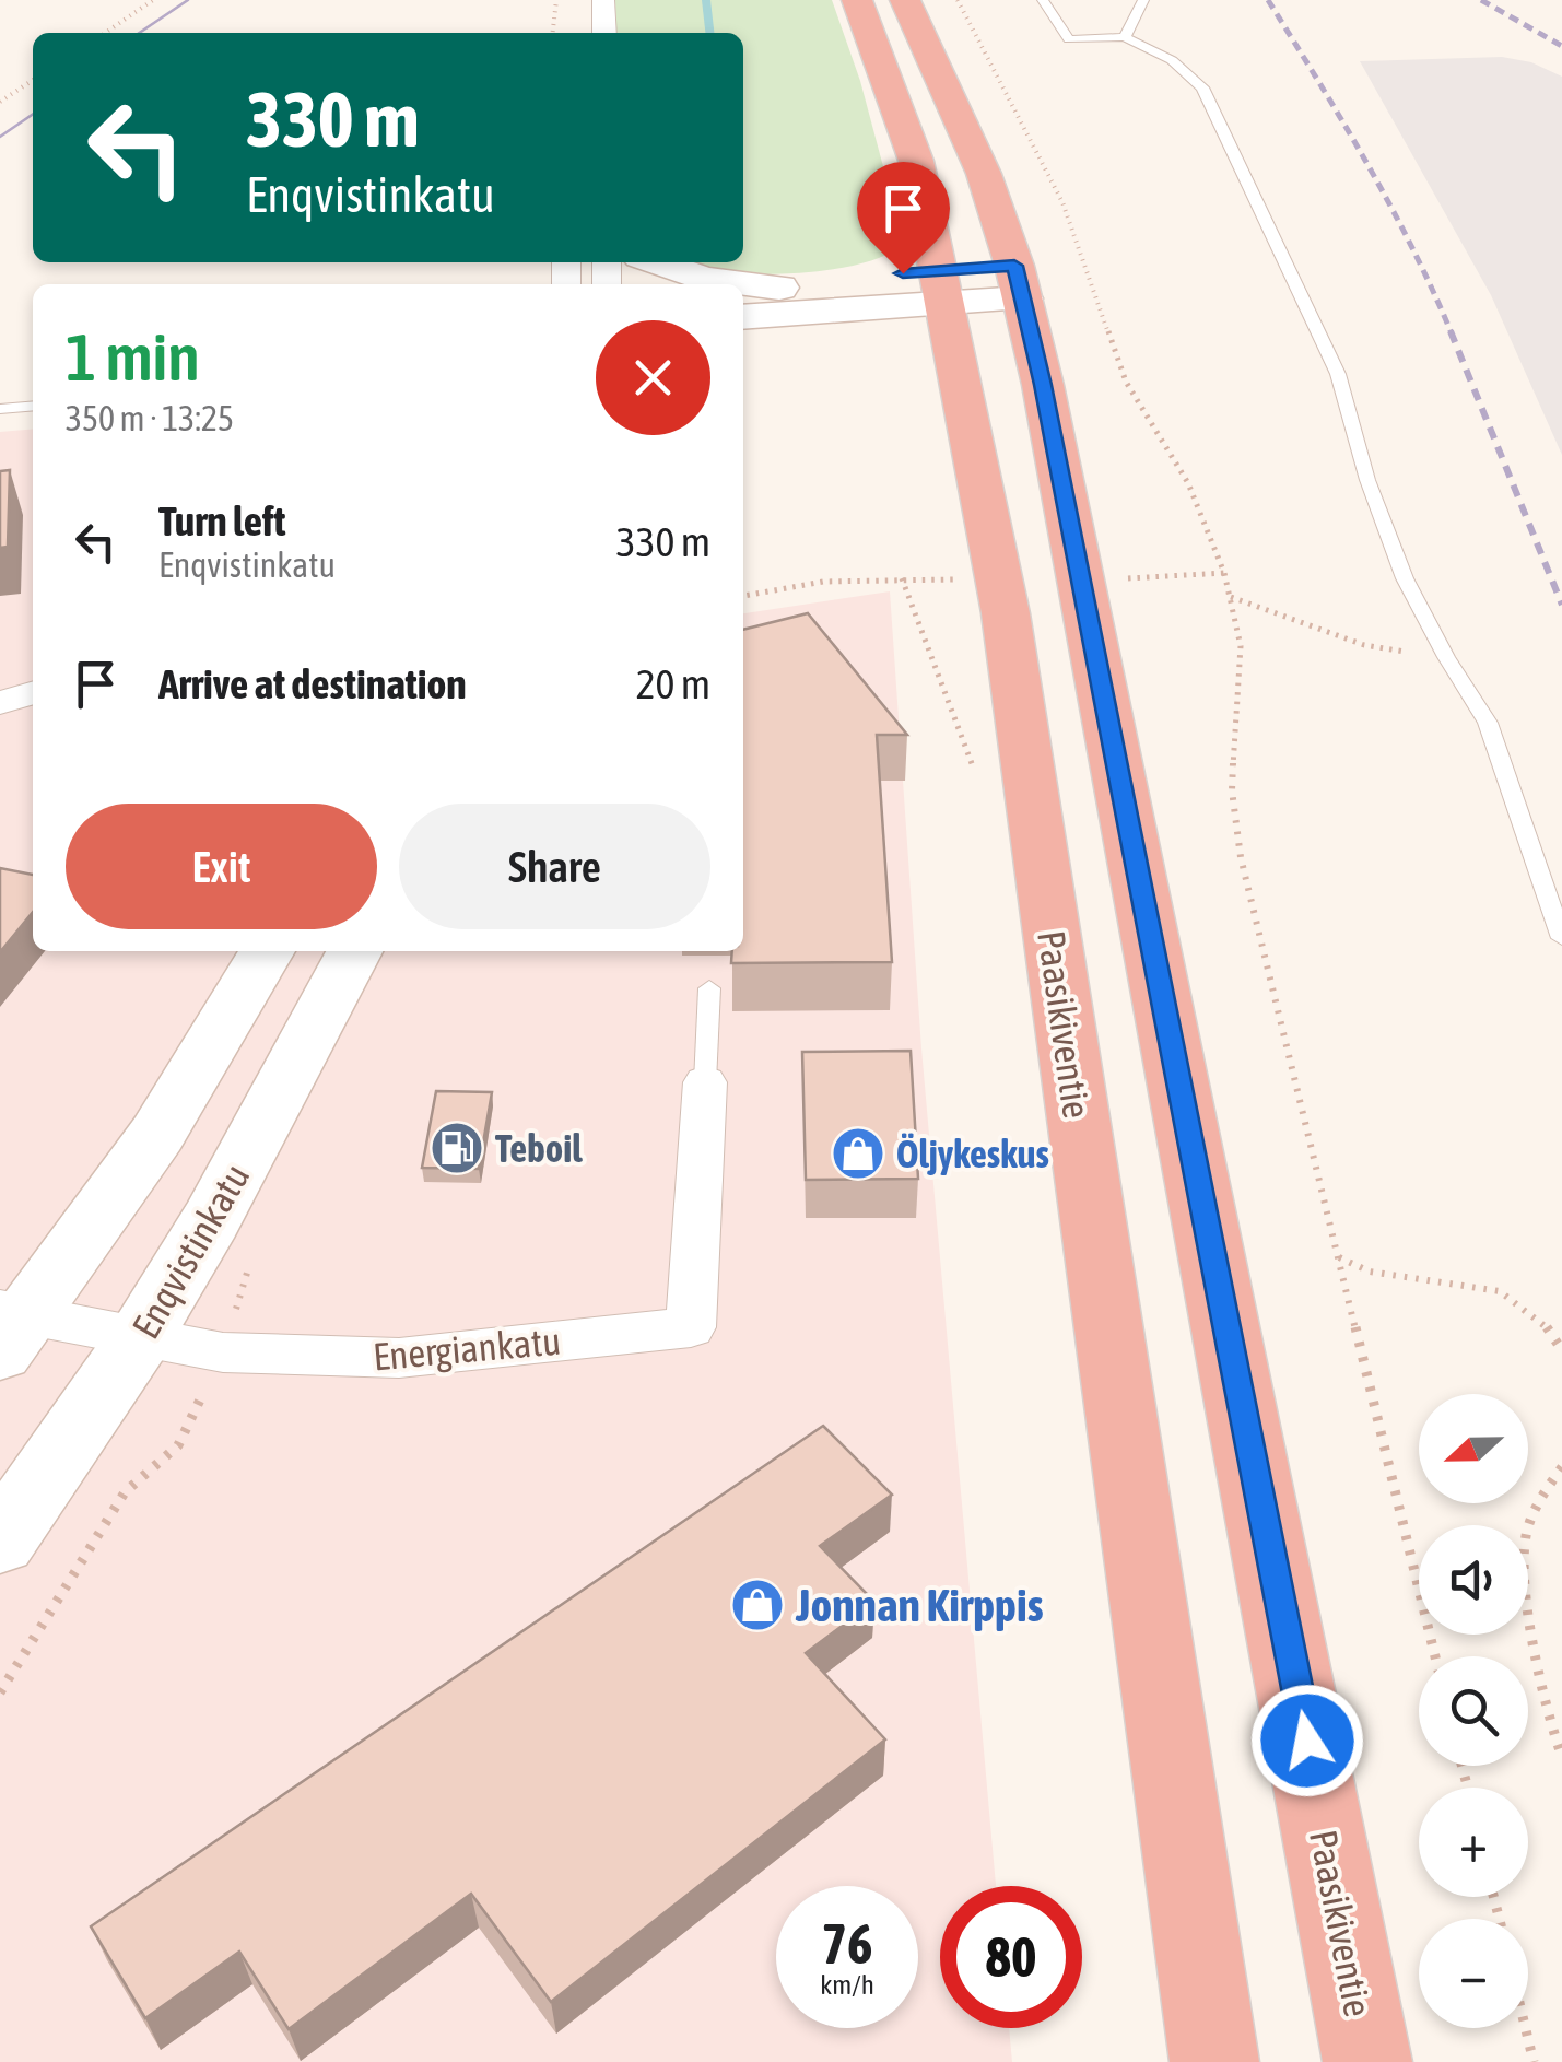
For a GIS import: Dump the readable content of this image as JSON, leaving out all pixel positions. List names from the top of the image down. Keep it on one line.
{"streets":{"highway":["Paasikiventie"],"main road":["Enqvistinkatu"],"street":["Energiankatu"]},"crossings":[["Enqvistinkatu","Energiankatu"]],"places":{"fuel station":["Teboil"],"shop":["Öljykeskus","Jonnan Kirppis"]},"north":"left","page":{"turn":["330 m","Enqvistinkatu"],"heading":["1 min","350 m · 13:25"],"list":[{"name":"Turn left","note":"Enqvistinkatu","value":"330 m"},{"name":"Arrive at destination","value":"20 m"}],"buttons":["Exit","Share"],"map_buttons":["+","−"],"speed":"76 km/h","limit":"80"}}
